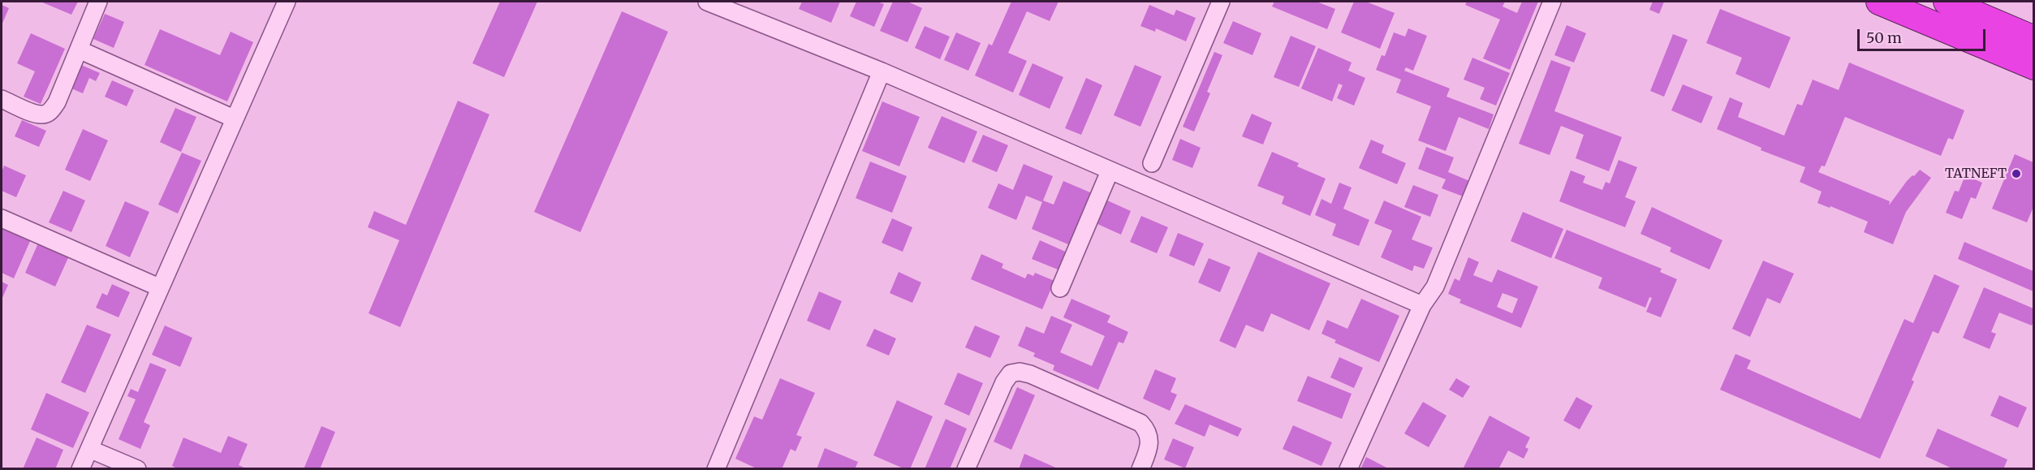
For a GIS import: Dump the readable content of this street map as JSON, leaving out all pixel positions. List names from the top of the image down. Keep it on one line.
{"places":["TATNEFT"],"scale_bar":"50 m"}
